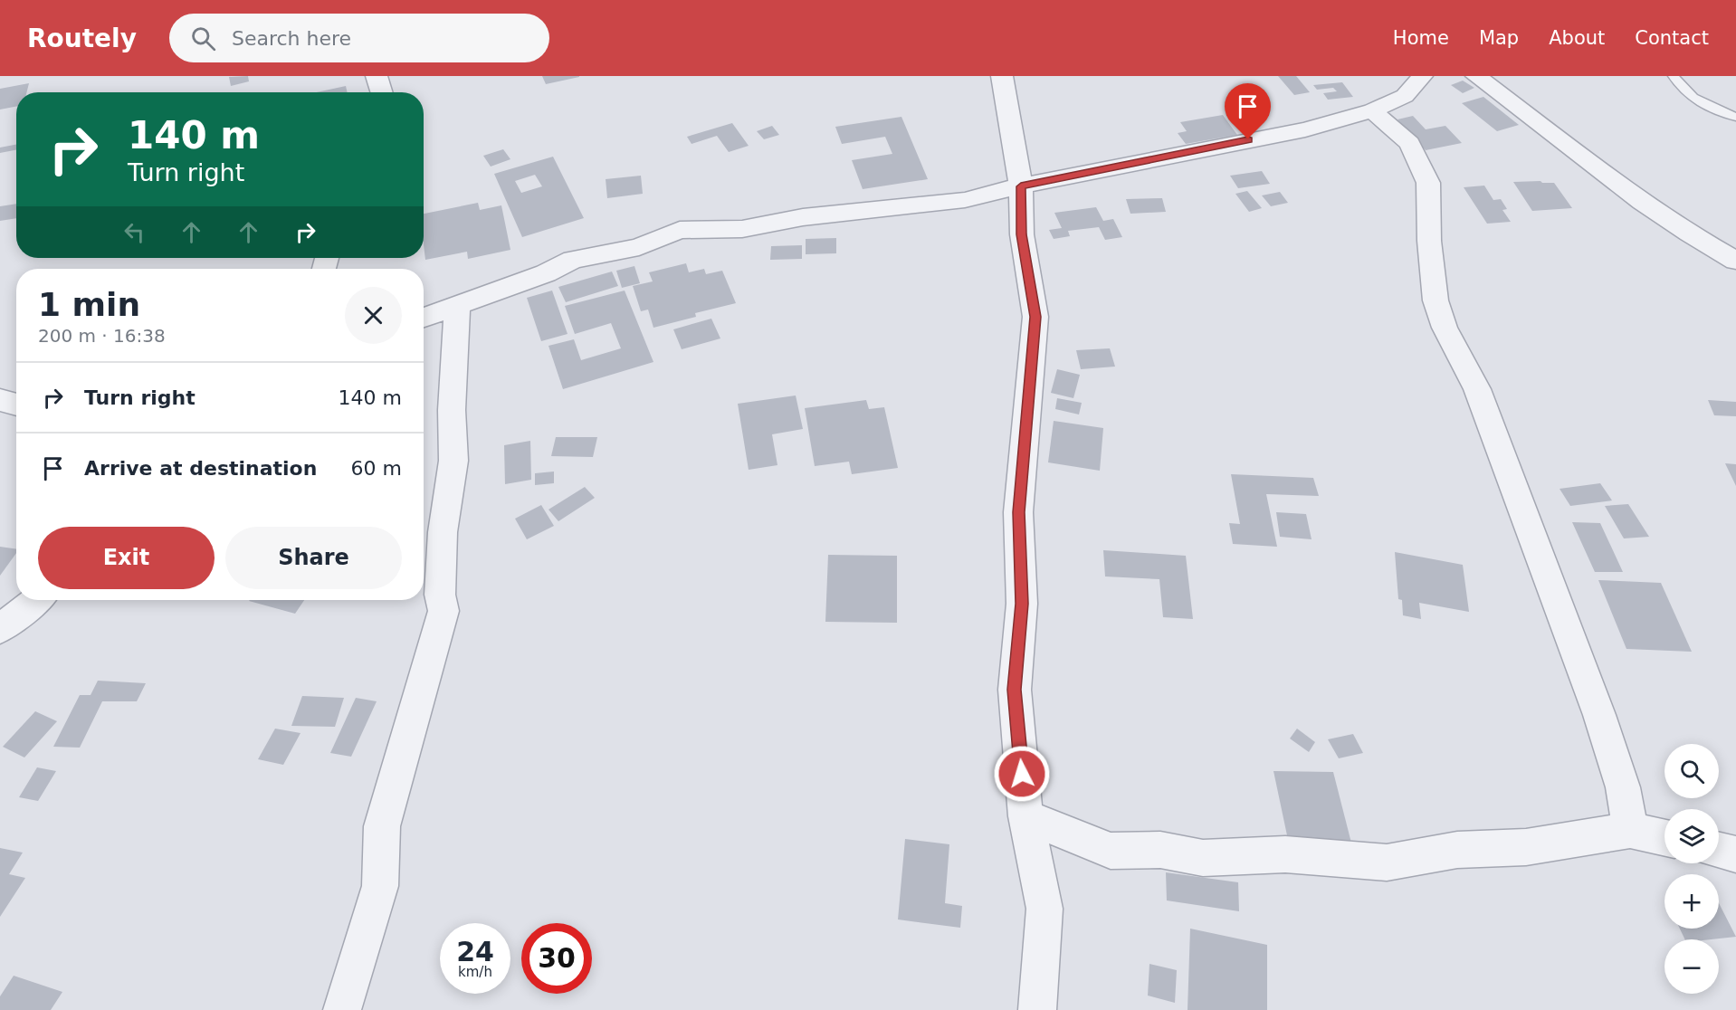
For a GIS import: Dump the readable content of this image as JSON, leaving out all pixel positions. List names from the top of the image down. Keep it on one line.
{"page":{"header":"Routely","search":"Search here","nav":["Home","Map","About","Contact"],"turn":["140 m","Turn right"],"heading":["1 min","200 m · 16:38"],"list":[{"name":"Turn right","value":"140 m"},{"name":"Arrive at destination","value":"60 m"}],"buttons":["Exit","Share"],"map_buttons":["+","−"],"speed":"24 km/h","limit":"30"}}
